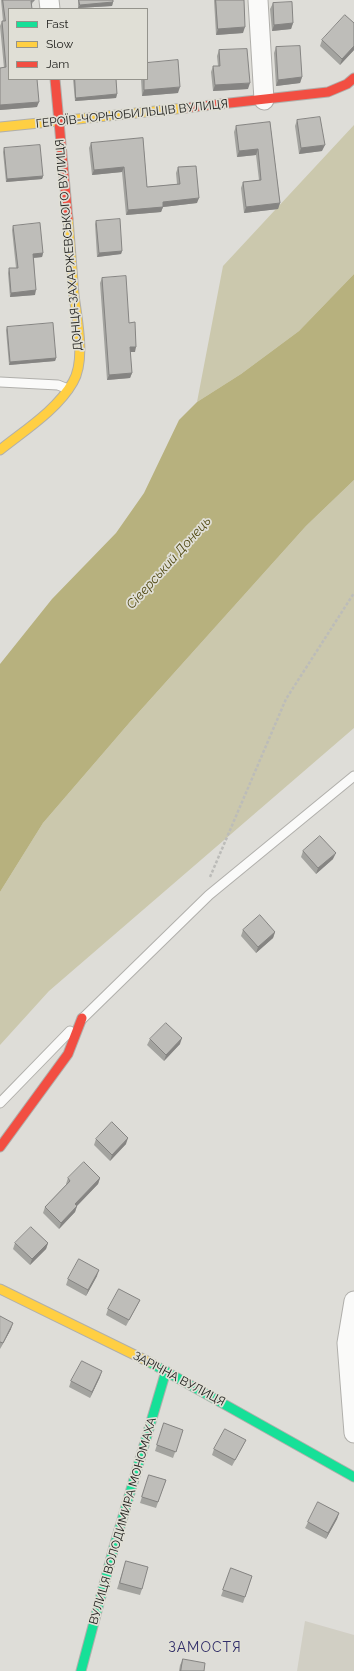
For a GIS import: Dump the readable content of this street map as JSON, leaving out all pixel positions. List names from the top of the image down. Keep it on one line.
{"streets":{"street":["ГЕРОЇВ-ЧОРНОБИЛЬЦІВ ВУЛИЦЯ","ДОНЦЯ-ЗАХАРЖЕВСЬКОГО ВУЛИЦЯ","ЗАРІЧНА ВУЛИЦЯ","ВУЛИЦЯ ВОЛОДИМИРА МОНОМАХА"]},"crossings":[["ГЕРОЇВ-ЧОРНОБИЛЬЦІВ ВУЛИЦЯ","ДОНЦЯ-ЗАХАРЖЕВСЬКОГО ВУЛИЦЯ"],["ЗАРІЧНА ВУЛИЦЯ","ВУЛИЦЯ ВОЛОДИМИРА МОНОМАХА"]],"districts":["ЗАМОСТЯ"],"water":["Сіверський Донець"],"legend":["Fast","Slow","Jam"]}
